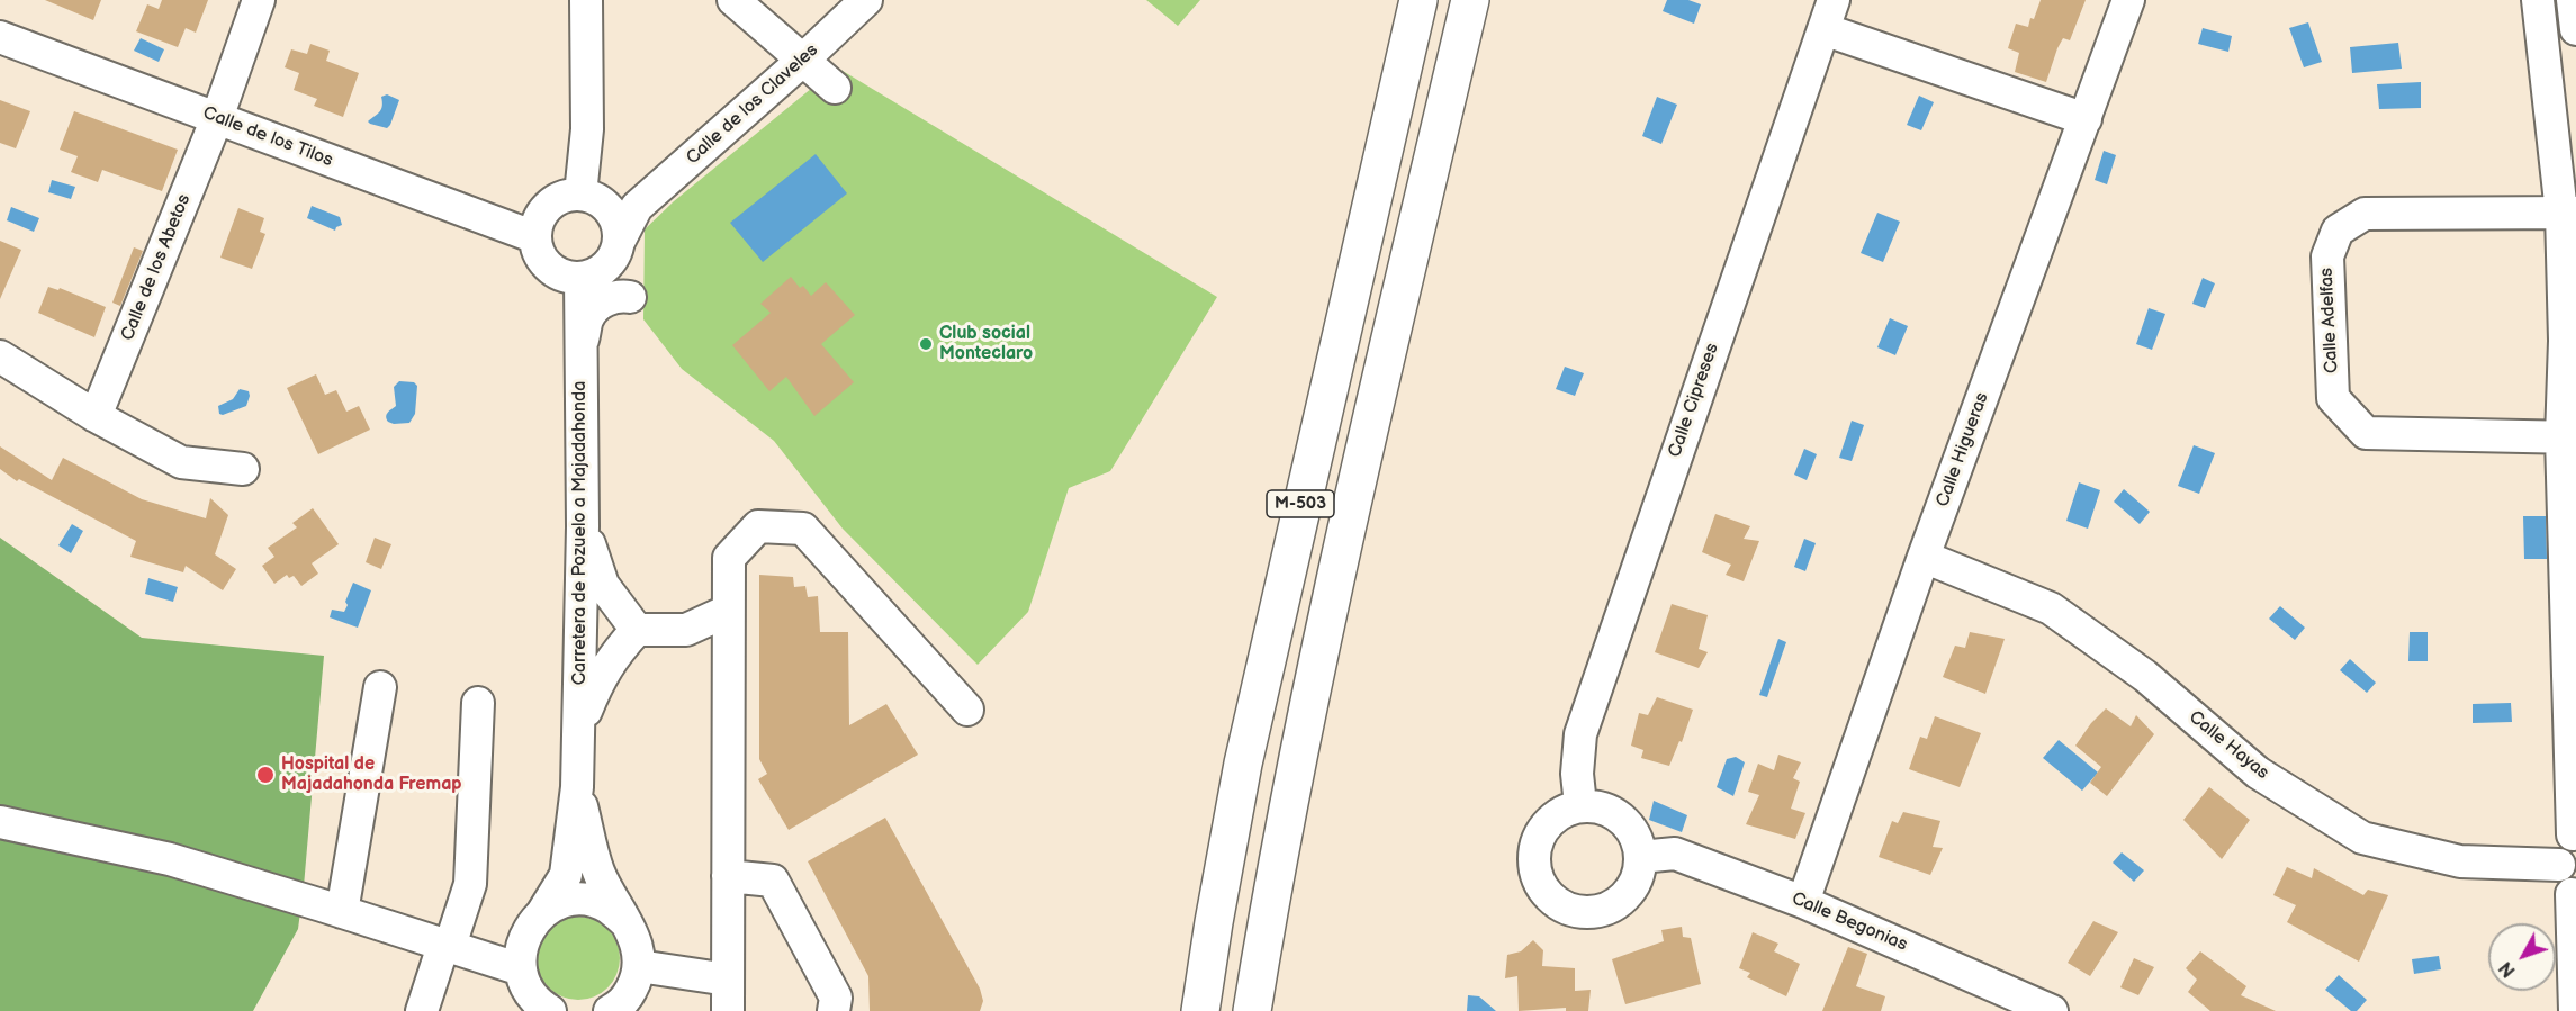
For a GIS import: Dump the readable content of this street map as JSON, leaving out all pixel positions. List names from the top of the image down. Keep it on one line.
{"streets":{"highway":["M-503"],"street":["Calle de los Claveles","Calle de los Tilos","Calle de los Abetos","Calle Adelfas","Calle Cipreses","Calle Higueras","Carretera de Pozuelo a Majadahonda","Calle Hayas","Calle Begonias"]},"crossings":[["Calle de los Claveles","Calle de los Tilos"],["Calle de los Claveles","Carretera de Pozuelo a Majadahonda"],["Calle de los Tilos","Calle de los Abetos"],["Calle de los Tilos","Carretera de Pozuelo a Majadahonda"],["Calle Cipreses","Calle Begonias"],["Calle Higueras","Calle Hayas"],["Calle Higueras","Calle Begonias"]],"places":["Club social Monteclaro","Hospital de Majadahonda Fremap"],"north":"bottom left"}
